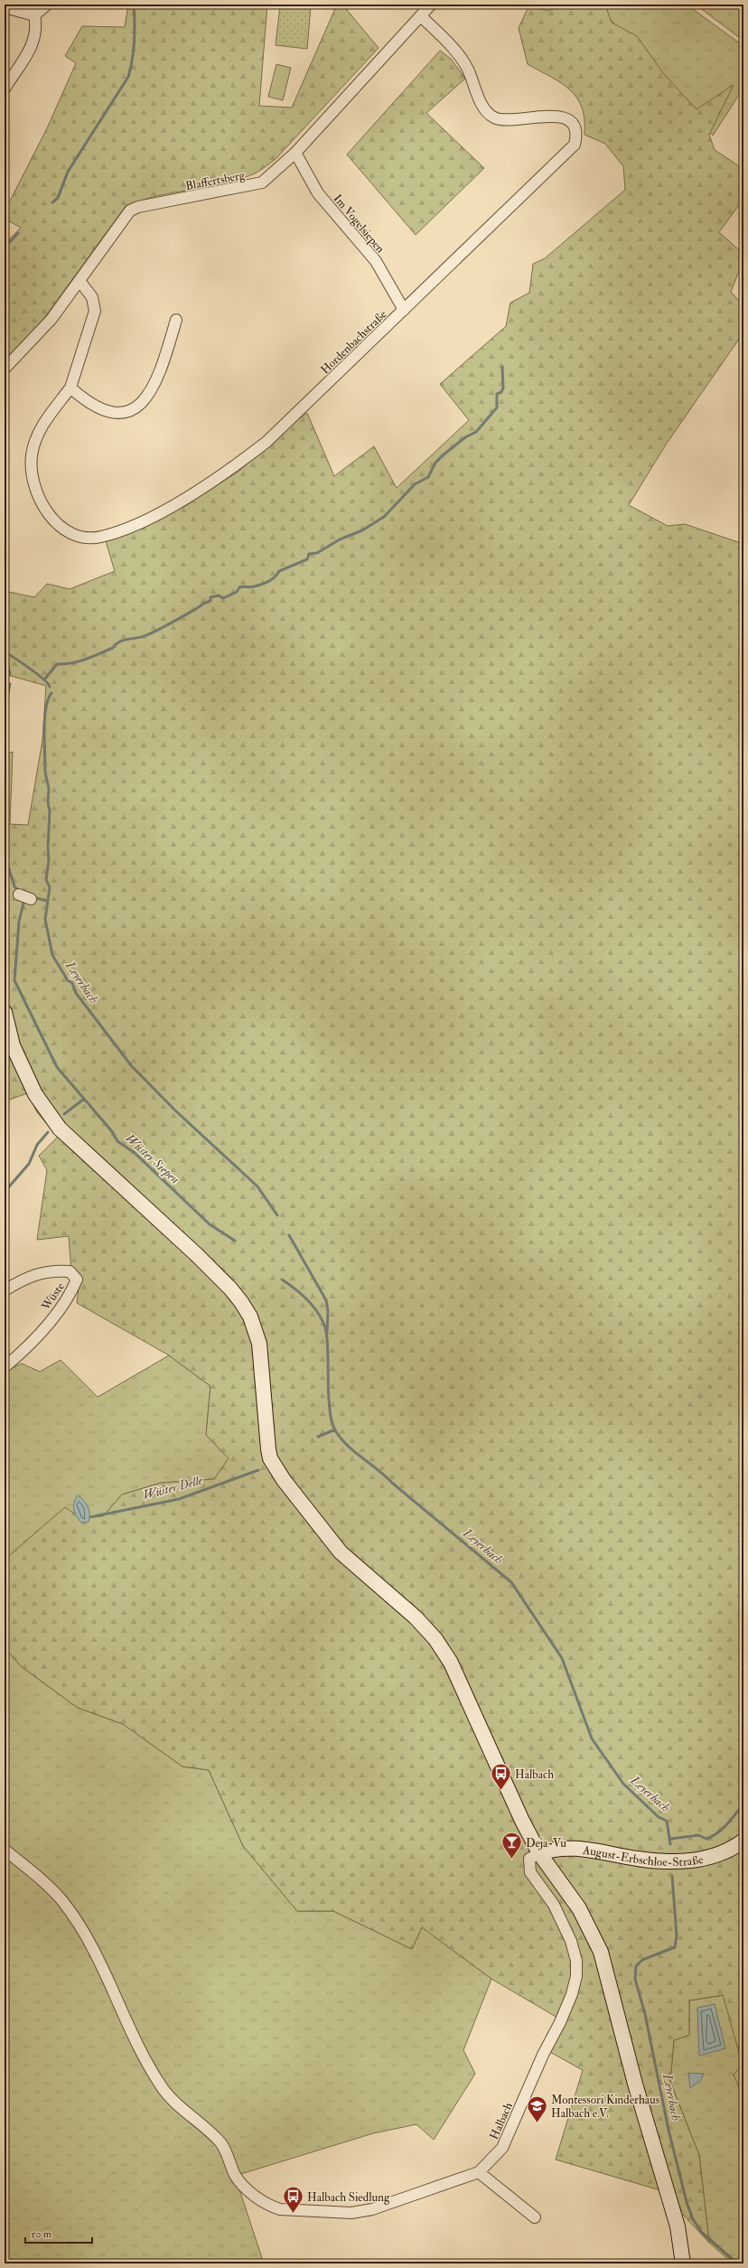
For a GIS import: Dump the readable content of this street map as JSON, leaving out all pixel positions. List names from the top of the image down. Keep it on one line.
{"streets":{"main road":["August-Erbschloe-Straße"],"street":["Blaffertsberg","Im Vogelsiepen","Hordenbachstraße","Wüste","Halbach"]},"crossings":[["Blaffertsberg","Im Vogelsiepen"],["Blaffertsberg","Hordenbachstraße"],["Im Vogelsiepen","Hordenbachstraße"],["August-Erbschloe-Straße","Halbach"]],"water":["Leyerbach","Wüster Siepen","Wüster Delle"],"places":{"bus stop":["Halbach","Halbach Siedlung"],"bar":["Deja-Vu"],"school or university":["Montessori Kinderhaus Halbach e.V."]},"scale_bar":"50 m"}
